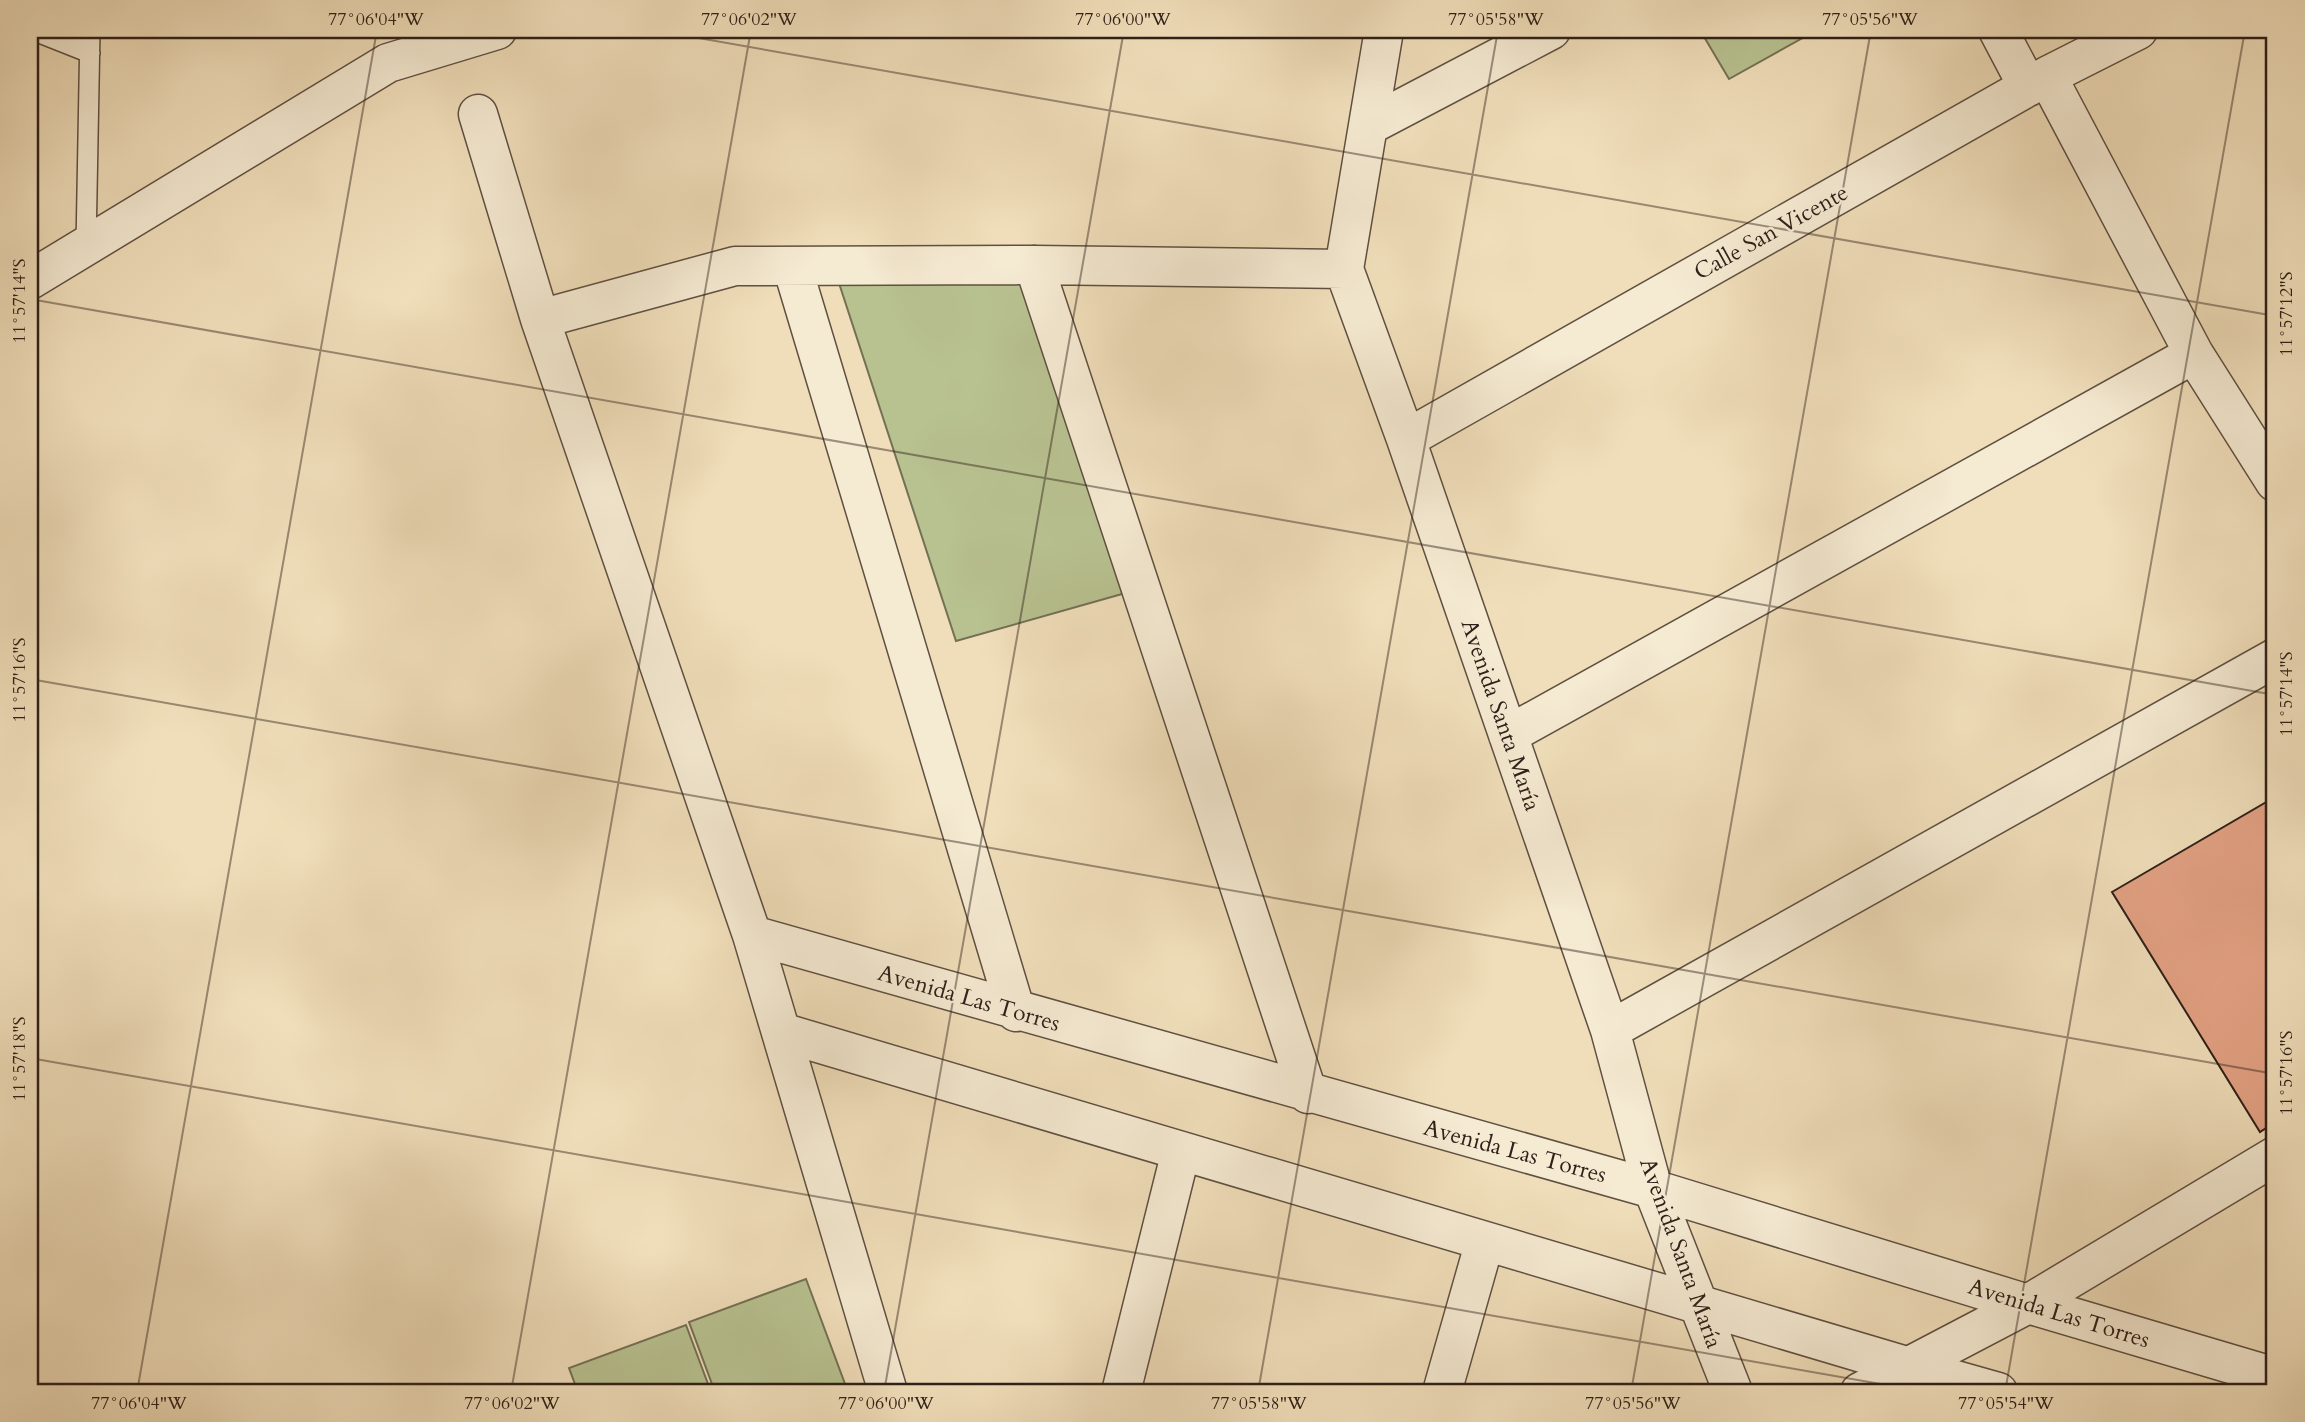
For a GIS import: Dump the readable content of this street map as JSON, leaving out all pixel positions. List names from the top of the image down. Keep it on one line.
{"streets":{"street":["Calle San Vicente","Avenida Santa María","Avenida Las Torres"]},"crossings":[["Calle San Vicente","Avenida Santa María"],["Avenida Santa María","Avenida Las Torres"]],"coordinates":["77°06'04\"W","77°06'02\"W","77°06'00\"W","77°05'58\"W","77°05'56\"W","11°57'14\"S","11°57'12\"S","11°57'16\"S","11°57'18\"S","77°05'54\"W"]}
